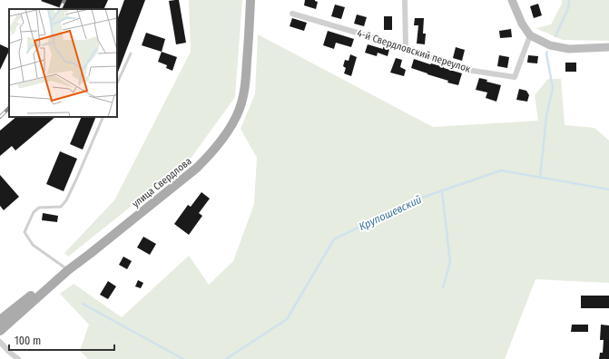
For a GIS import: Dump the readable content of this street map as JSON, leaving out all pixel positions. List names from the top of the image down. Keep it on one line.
{"streets":{"main road":["улица Свердлова"],"street":["4-й Свердловский переулок"]},"water":["Крупошевский"],"scale_bar":"100 m"}
